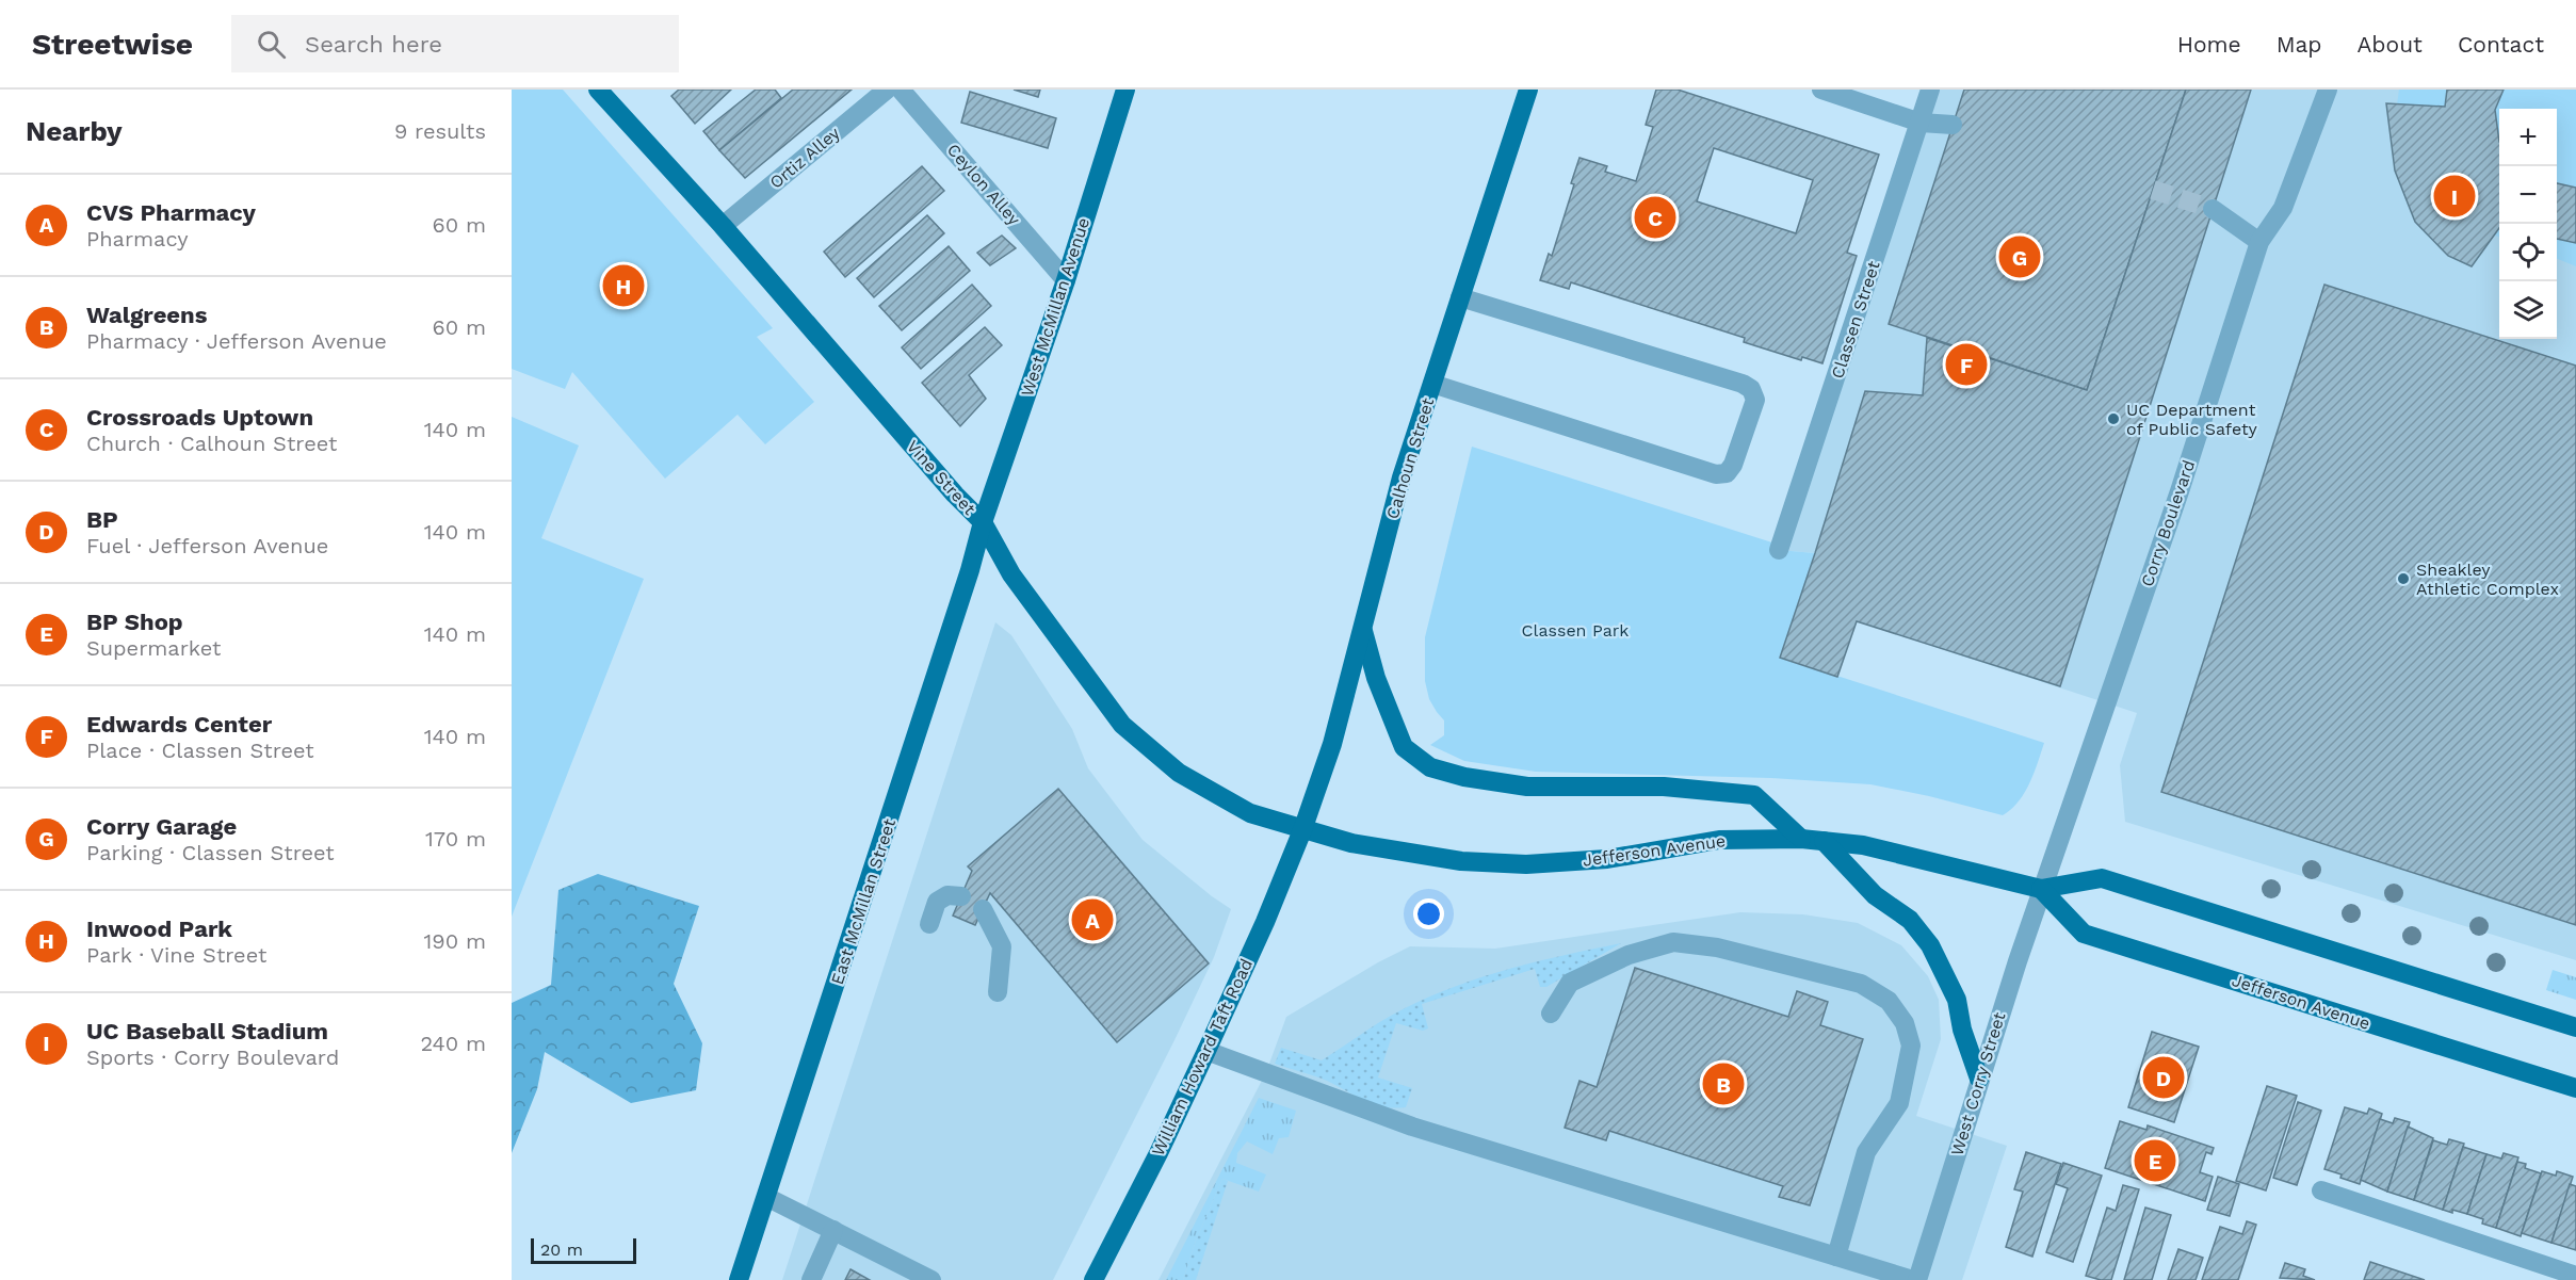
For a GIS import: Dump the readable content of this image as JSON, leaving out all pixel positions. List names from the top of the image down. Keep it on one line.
{"streets":{"main road":["West McMillan Avenue","Calhoun Street","Vine Street","Jefferson Avenue","East McMillan Street","William Howard Taft Road"],"street":["Ortiz Alley","Ceylon Alley","Classen Street","Corry Boulevard","West Corry Street"]},"crossings":[["Ortiz Alley","Vine Street"],["Ceylon Alley","West McMillan Avenue"],["West McMillan Avenue","Vine Street"],["West McMillan Avenue","East McMillan Street"],["Calhoun Street","Vine Street"],["Calhoun Street","Jefferson Avenue"],["Calhoun Street","William Howard Taft Road"],["Vine Street","Jefferson Avenue"],["Vine Street","East McMillan Street"],["Vine Street","William Howard Taft Road"],["Corry Boulevard","Jefferson Avenue"],["Corry Boulevard","West Corry Street"],["Jefferson Avenue","William Howard Taft Road"],["Jefferson Avenue","West Corry Street"]],"parks":["Classen Park"],"places":["UC Department of Public Safety","Sheakley Athletic Complex"],"scale_bar":"20 m","page":{"header":"Streetwise","search":"Search here","nav":["Home","Map","About","Contact"],"heading":["Nearby","9 results"],"map_buttons":["+","−"],"list":[{"mark":"A","name":"CVS Pharmacy","note":"Pharmacy","value":"60 m"},{"mark":"B","name":"Walgreens","note":"Pharmacy · Jefferson Avenue","value":"60 m"},{"mark":"C","name":"Crossroads Uptown","note":"Church · Calhoun Street","value":"140 m"},{"mark":"D","name":"BP","note":"Fuel · Jefferson Avenue","value":"140 m"},{"mark":"E","name":"BP Shop","note":"Supermarket","value":"140 m"},{"mark":"F","name":"Edwards Center","note":"Place · Classen Street","value":"140 m"},{"mark":"G","name":"Corry Garage","note":"Parking · Classen Street","value":"170 m"},{"mark":"H","name":"Inwood Park","note":"Park · Vine Street","value":"190 m"},{"mark":"I","name":"UC Baseball Stadium","note":"Sports · Corry Boulevard","value":"240 m"}],"pins":["I","C","G","H","F","A","D","B","E"],"scale":"20 m"}}
